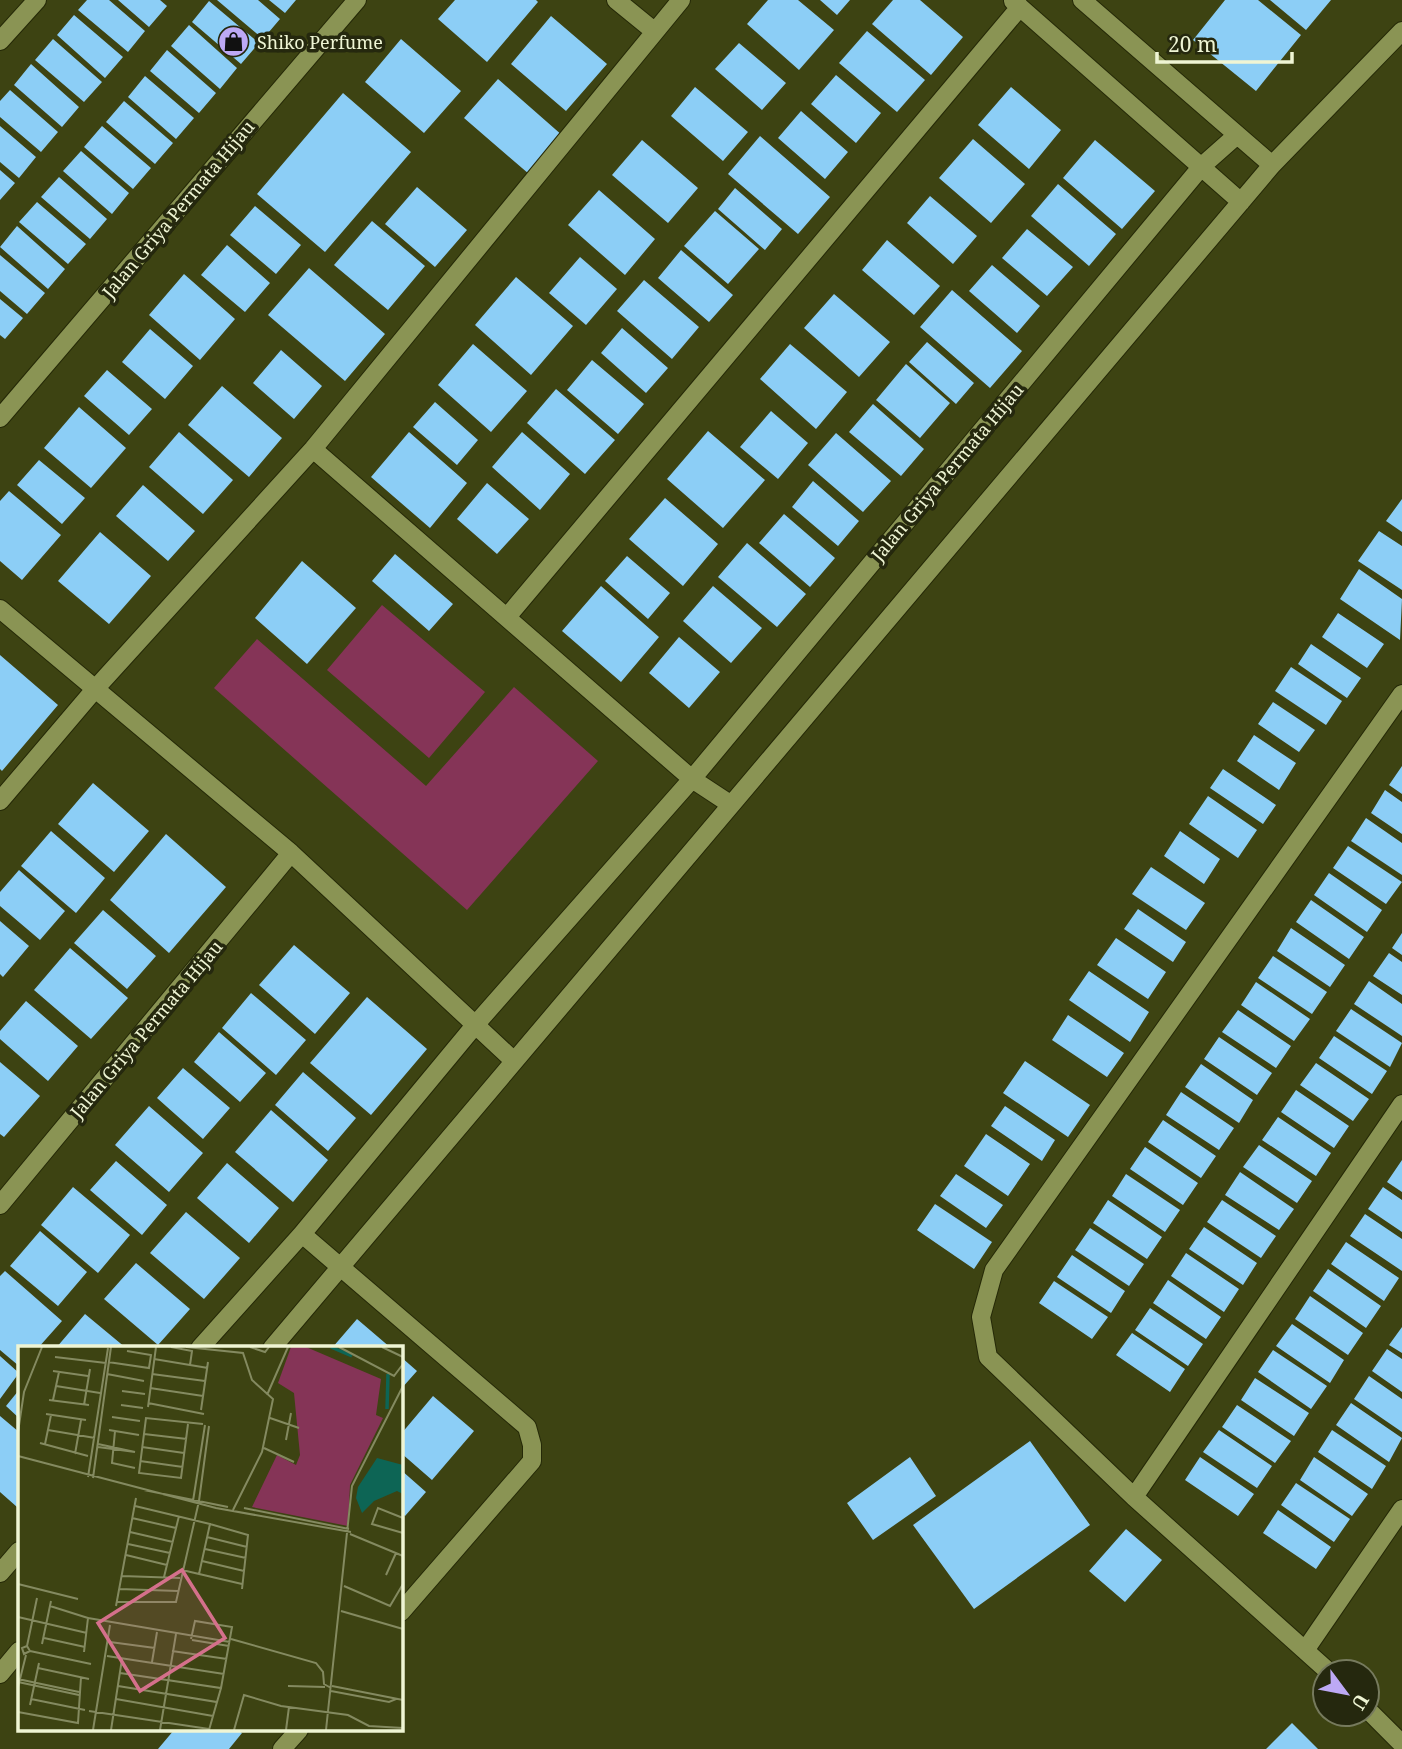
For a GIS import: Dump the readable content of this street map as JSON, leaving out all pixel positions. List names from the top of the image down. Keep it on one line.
{"streets":{"street":["Jalan Griya Permata Hijau"]},"places":{"shop":["Shiko Perfume"]},"scale_bar":"20 m","north":"bottom right"}
